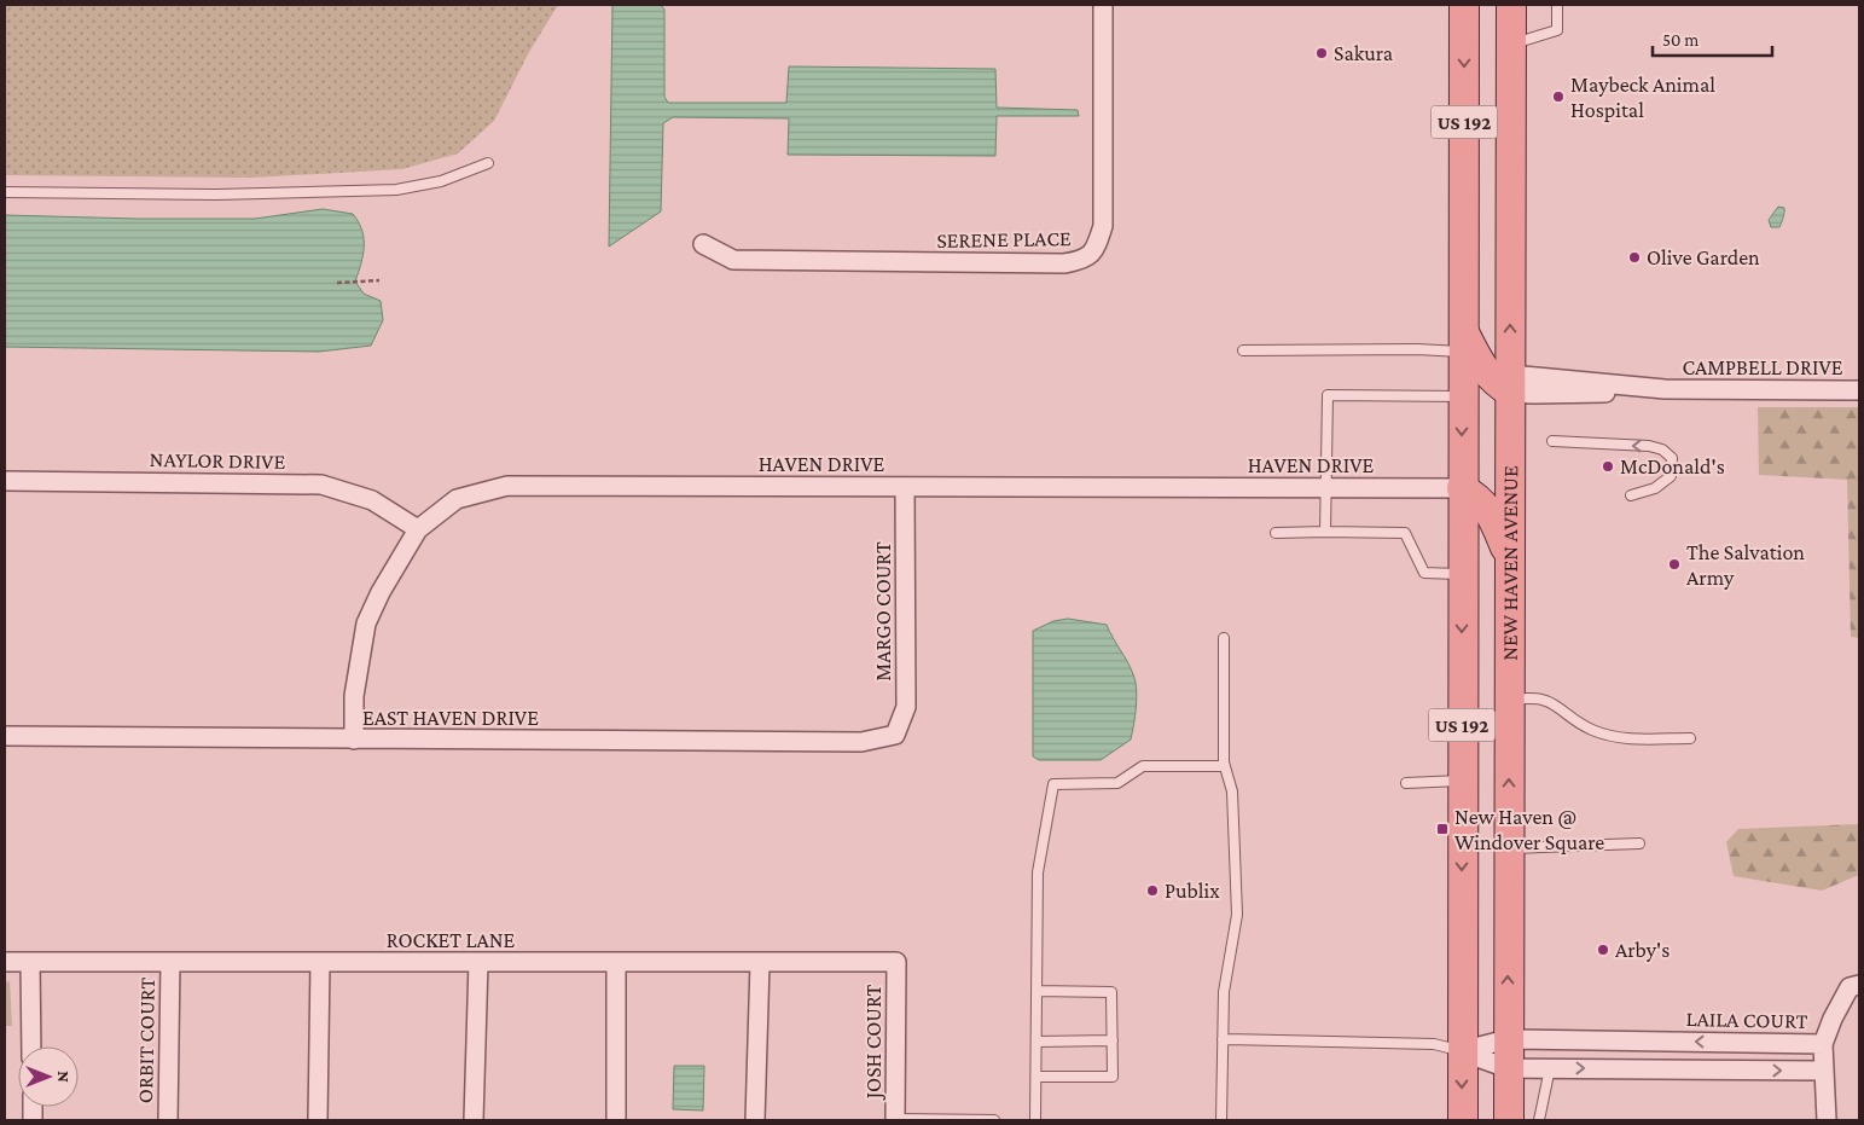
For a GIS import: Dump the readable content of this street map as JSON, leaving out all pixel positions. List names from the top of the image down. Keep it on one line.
{"streets":{"main road":["US 192","NEW HAVEN AVENUE"],"street":["SERENE PLACE","CAMPBELL DRIVE","NAYLOR DRIVE","HAVEN DRIVE","MARGO COURT","EAST HAVEN DRIVE","ROCKET LANE","LAILA COURT","ORBIT COURT","JOSH COURT"]},"crossings":[["US 192","HAVEN DRIVE"],["US 192","LAILA COURT"],["CAMPBELL DRIVE","NEW HAVEN AVENUE"],["NAYLOR DRIVE","HAVEN DRIVE"],["HAVEN DRIVE","MARGO COURT"],["HAVEN DRIVE","EAST HAVEN DRIVE"],["NEW HAVEN AVENUE","LAILA COURT"],["MARGO COURT","EAST HAVEN DRIVE"],["ROCKET LANE","ORBIT COURT"],["ROCKET LANE","JOSH COURT"]],"places":{"other":["Sakura","Maybeck Animal Hospital","Olive Garden","McDonald's","The Salvation Army","Publix","Arby's"],"transit":["New Haven @ Windover Square"]},"scale_bar":"50 m","north":"right"}
